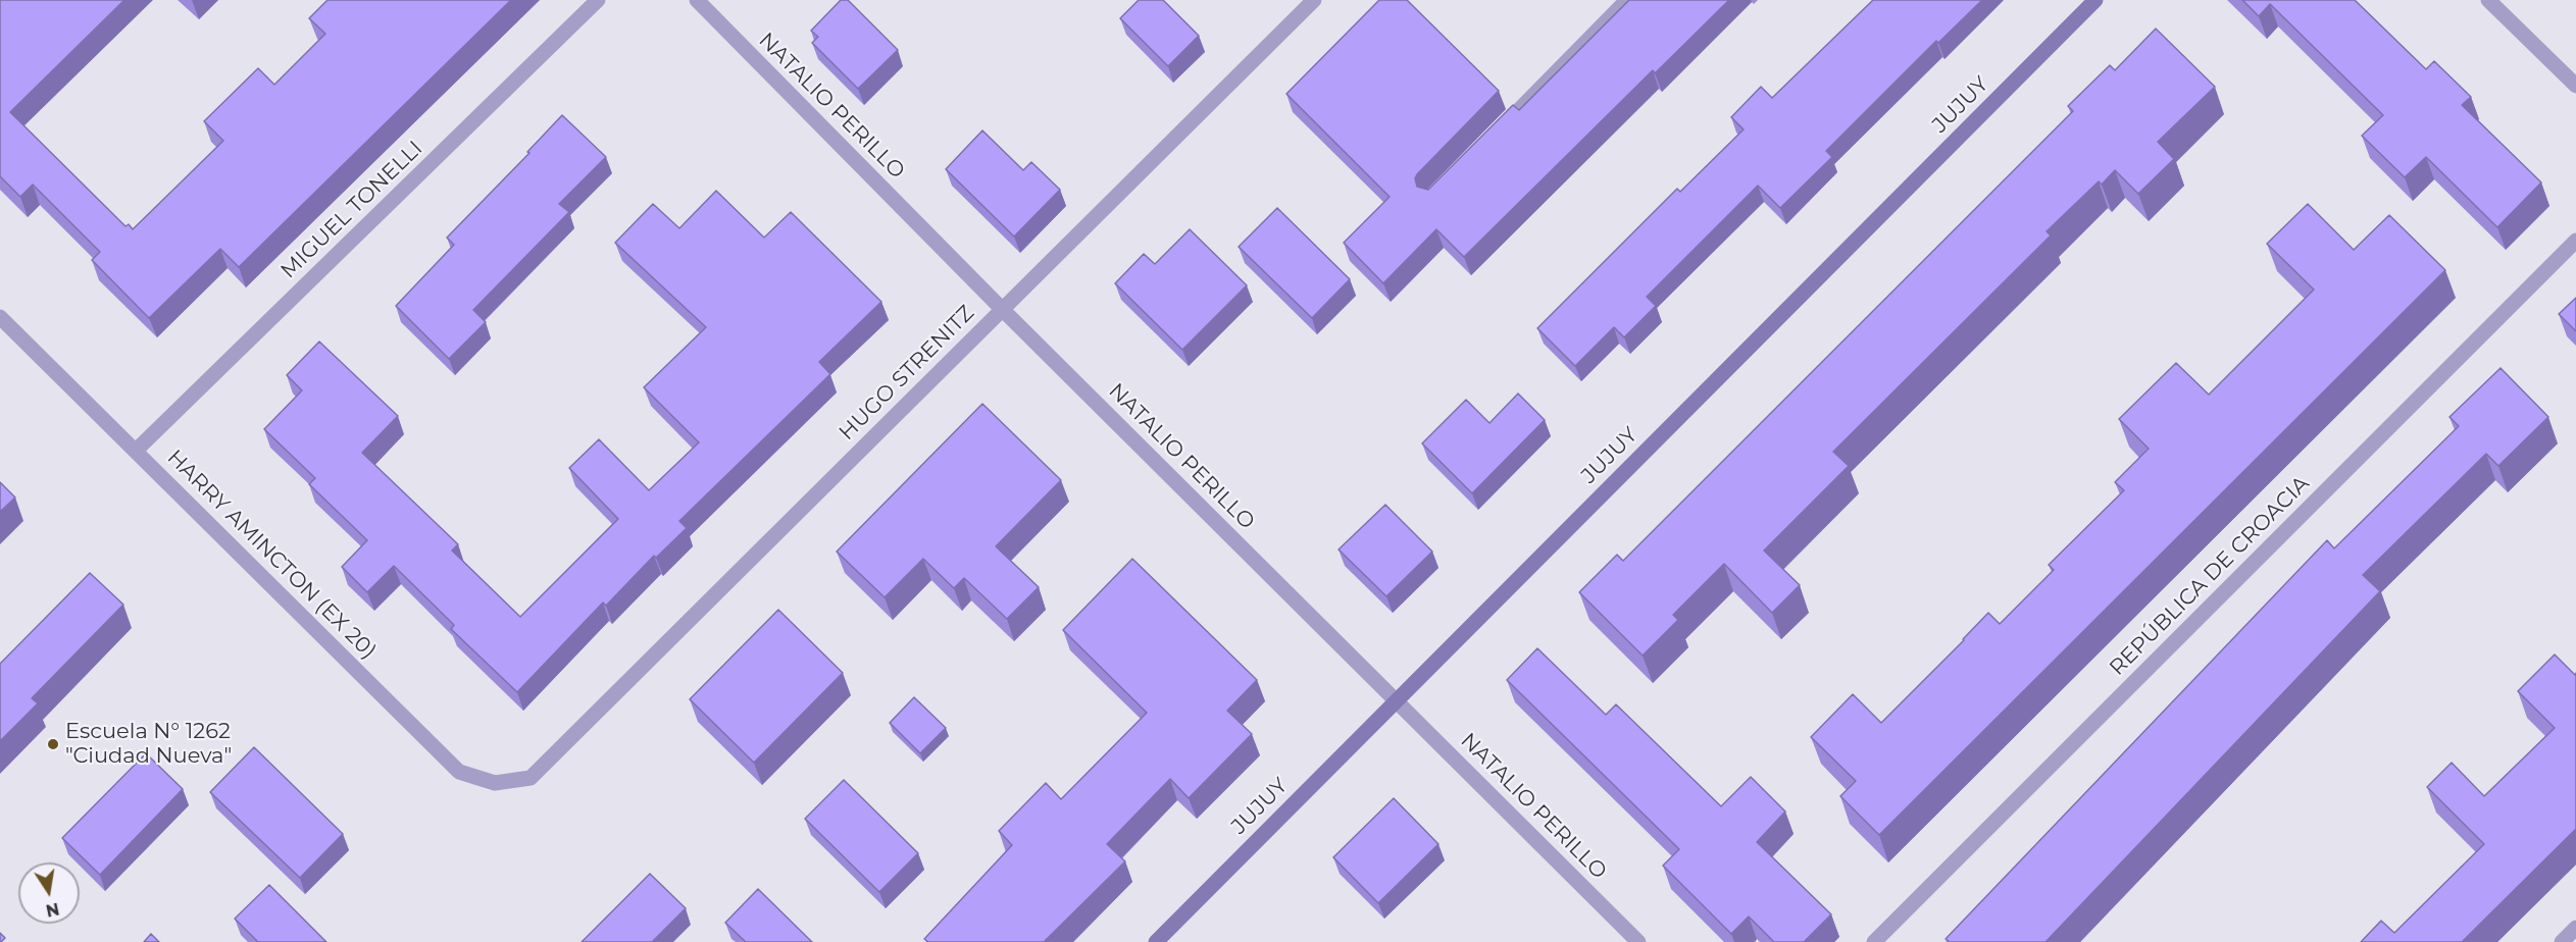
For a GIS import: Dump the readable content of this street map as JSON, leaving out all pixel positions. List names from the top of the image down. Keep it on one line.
{"streets":{"main road":["JUJUY"],"street":["NATALIO PERILLO","MIGUEL TONELLI","HUGO STRENITZ","HARRY AMINCTON (EX 20)","REPÚBLICA DE CROACIA"]},"crossings":[["JUJUY","NATALIO PERILLO"],["NATALIO PERILLO","HUGO STRENITZ"],["MIGUEL TONELLI","HARRY AMINCTON (EX 20)"],["HUGO STRENITZ","HARRY AMINCTON (EX 20)"]],"places":["Escuela N° 1262 \"Ciudad Nueva\""],"north":"bottom"}
